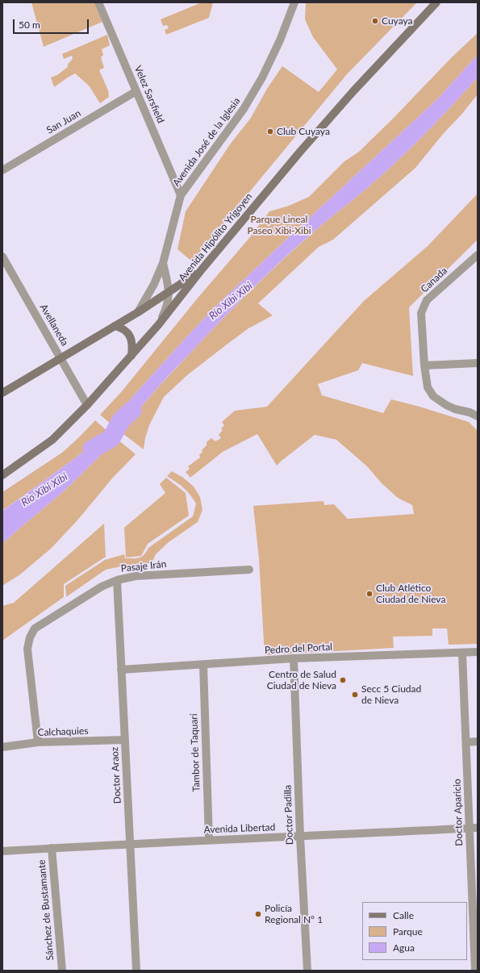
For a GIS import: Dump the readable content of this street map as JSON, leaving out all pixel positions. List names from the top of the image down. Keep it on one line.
{"streets":{"main road":["Avenida José de la Iglesia","Avenida Hipólito Yrigoyen"],"street":["Velez Sarsfield","San Juan","Canada","Avellaneda","Pasaje Irán","Pedro del Portal","Calchaquies","Tambor de Taquarí","Doctor Araoz","Doctor Aparicio","Doctor Padilla","Avenida Libertad","Sánchez de Bustamante"]},"crossings":[["Velez Sarsfield","San Juan"],["Velez Sarsfield","Avenida José de la Iglesia"],["Avenida José de la Iglesia","Avellaneda"],["Avenida Hipólito Yrigoyen","Avellaneda"],["Pasaje Irán","Calchaquies"],["Pasaje Irán","Doctor Araoz"],["Pedro del Portal","Tambor de Taquarí"],["Pedro del Portal","Doctor Araoz"],["Pedro del Portal","Doctor Aparicio"],["Pedro del Portal","Doctor Padilla"],["Calchaquies","Doctor Araoz"],["Tambor de Taquarí","Avenida Libertad"],["Doctor Araoz","Avenida Libertad"],["Doctor Aparicio","Avenida Libertad"],["Doctor Padilla","Avenida Libertad"],["Avenida Libertad","Sánchez de Bustamante"]],"water":["Río Xibi Xibi"],"parks":["Parque Lineal Paseo Xibi-Xibi"],"places":["Cuyaya","Club Cuyaya","Club Atlético Ciudad de Nieva","Centro de Salud Ciudad de Nieva","Secc 5 Ciudad de Nieva","Policía Regional N° 1"],"legend":["Calle","Parque","Agua"],"scale_bar":"50 m"}
